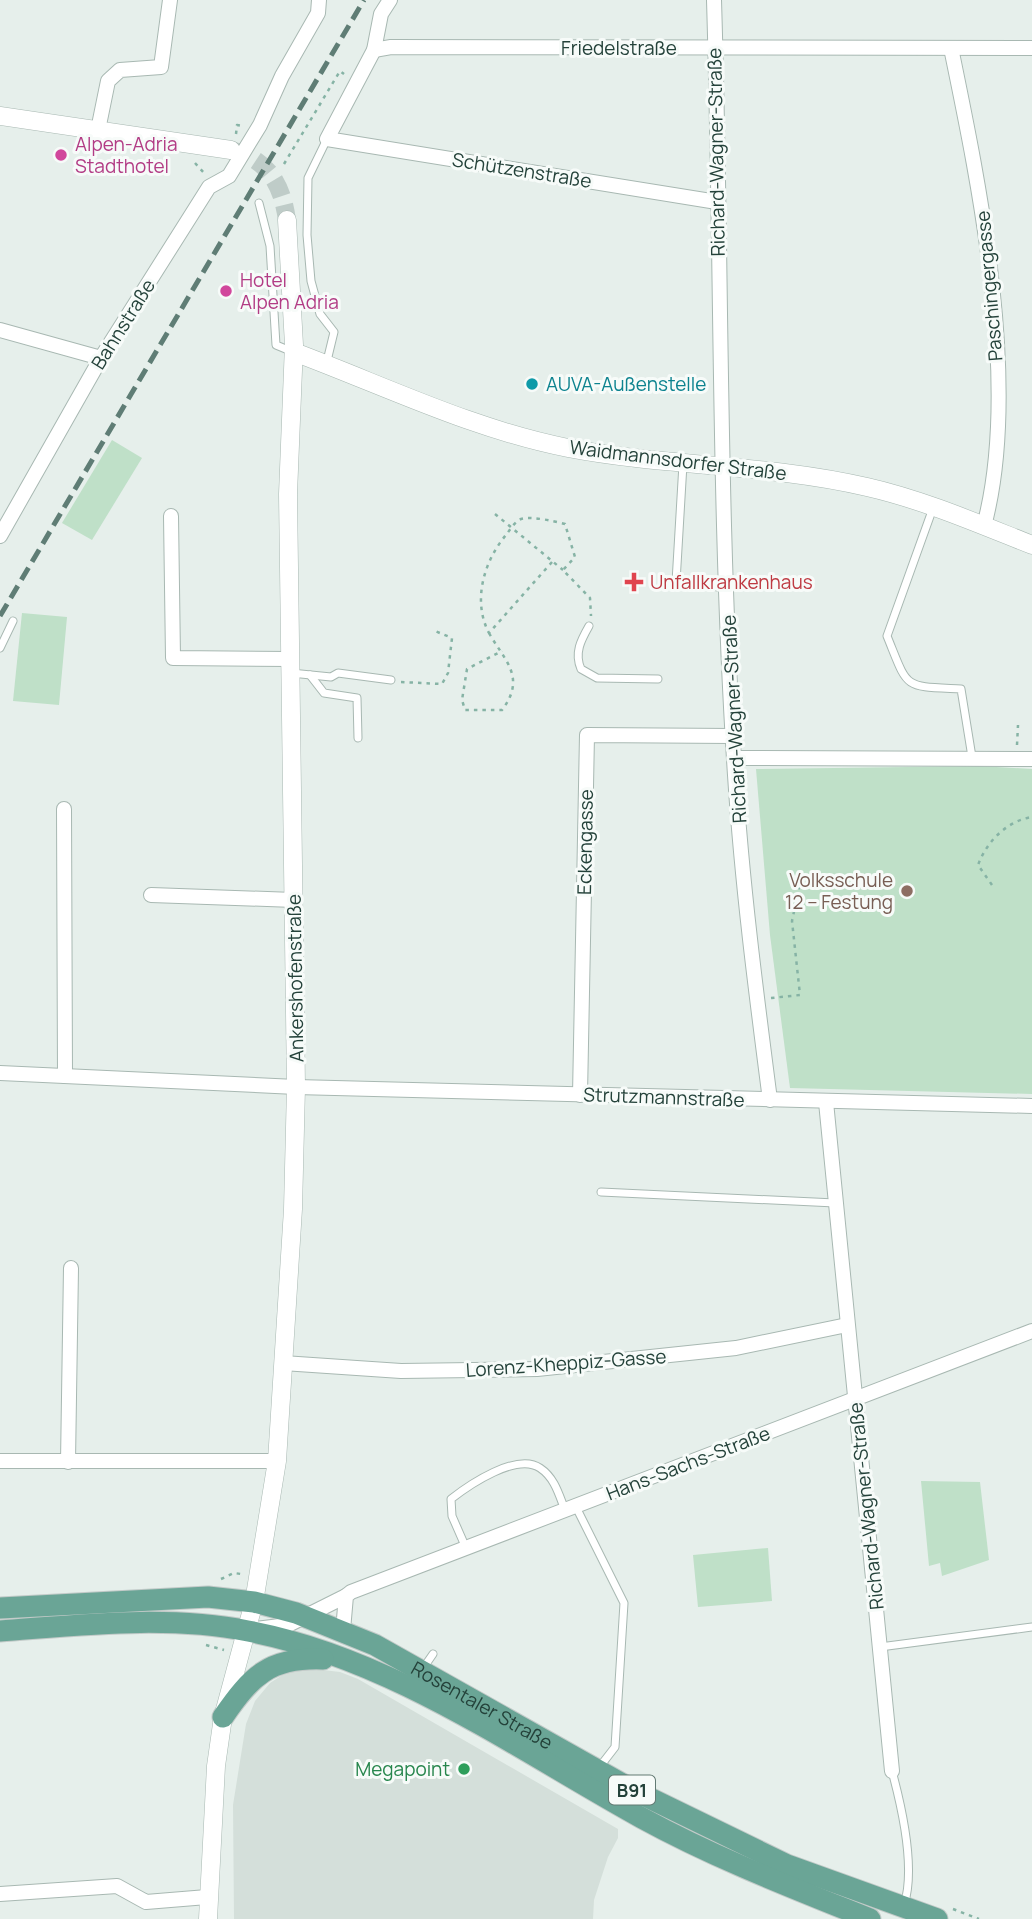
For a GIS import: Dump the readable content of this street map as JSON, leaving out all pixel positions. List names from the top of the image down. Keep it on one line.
{"streets":{"main road":["Rosentaler Straße","B91"],"street":["Friedelstraße","Richard-Wagner-Straße","Schützenstraße","Paschingergasse","Bahnstraße","Waidmannsdorfer Straße","Eckengasse","Ankershofenstraße","Strutzmannstraße","Lorenz-Kheppiz-Gasse","Hans-Sachs-Straße"]},"crossings":[["Friedelstraße","Richard-Wagner-Straße"],["Friedelstraße","Paschingergasse"],["Richard-Wagner-Straße","Schützenstraße"],["Richard-Wagner-Straße","Waidmannsdorfer Straße"],["Richard-Wagner-Straße","Eckengasse"],["Richard-Wagner-Straße","Strutzmannstraße"],["Richard-Wagner-Straße","Lorenz-Kheppiz-Gasse"],["Richard-Wagner-Straße","Hans-Sachs-Straße"],["Richard-Wagner-Straße","Rosentaler Straße"],["Paschingergasse","Waidmannsdorfer Straße"],["Waidmannsdorfer Straße","Ankershofenstraße"],["Eckengasse","Strutzmannstraße"],["Ankershofenstraße","Strutzmannstraße"],["Ankershofenstraße","Lorenz-Kheppiz-Gasse"],["Ankershofenstraße","Hans-Sachs-Straße"],["Ankershofenstraße","Rosentaler Straße"],["Hans-Sachs-Straße","Rosentaler Straße"]],"places":{"other":["Alpen-Adria Stadthotel","Hotel Alpen Adria","AUVA-Außenstelle","Volksschule 12 – Festung","Megapoint"],"health":["Unfallkrankenhaus"]}}
